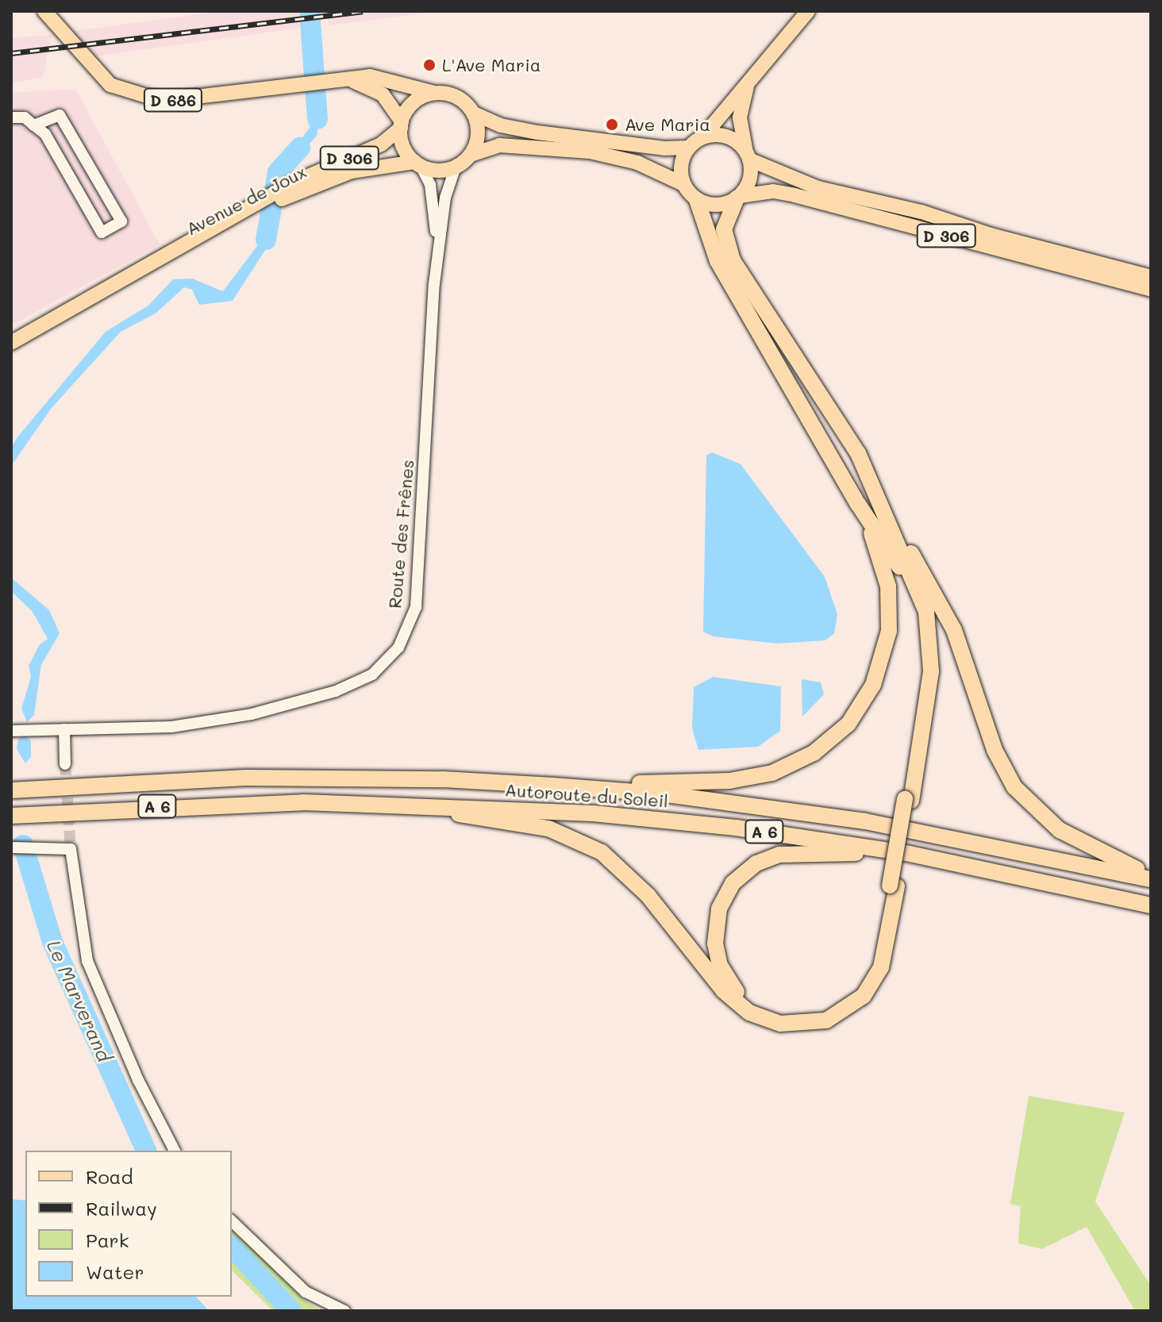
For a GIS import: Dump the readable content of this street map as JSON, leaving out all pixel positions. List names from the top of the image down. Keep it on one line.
{"streets":{"highway":["Autoroute du Soleil","A 6"],"main road":["D 686","D 306","Avenue de Joux"],"street":["Route des Frênes"]},"crossings":[["D 686","Avenue de Joux"],["D 686","Route des Frênes"],["Avenue de Joux","Route des Frênes"]],"water":["Le Marverand"],"places":["L'Ave Maria","Ave Maria"],"legend":["Road","Railway","Park","Water"]}
